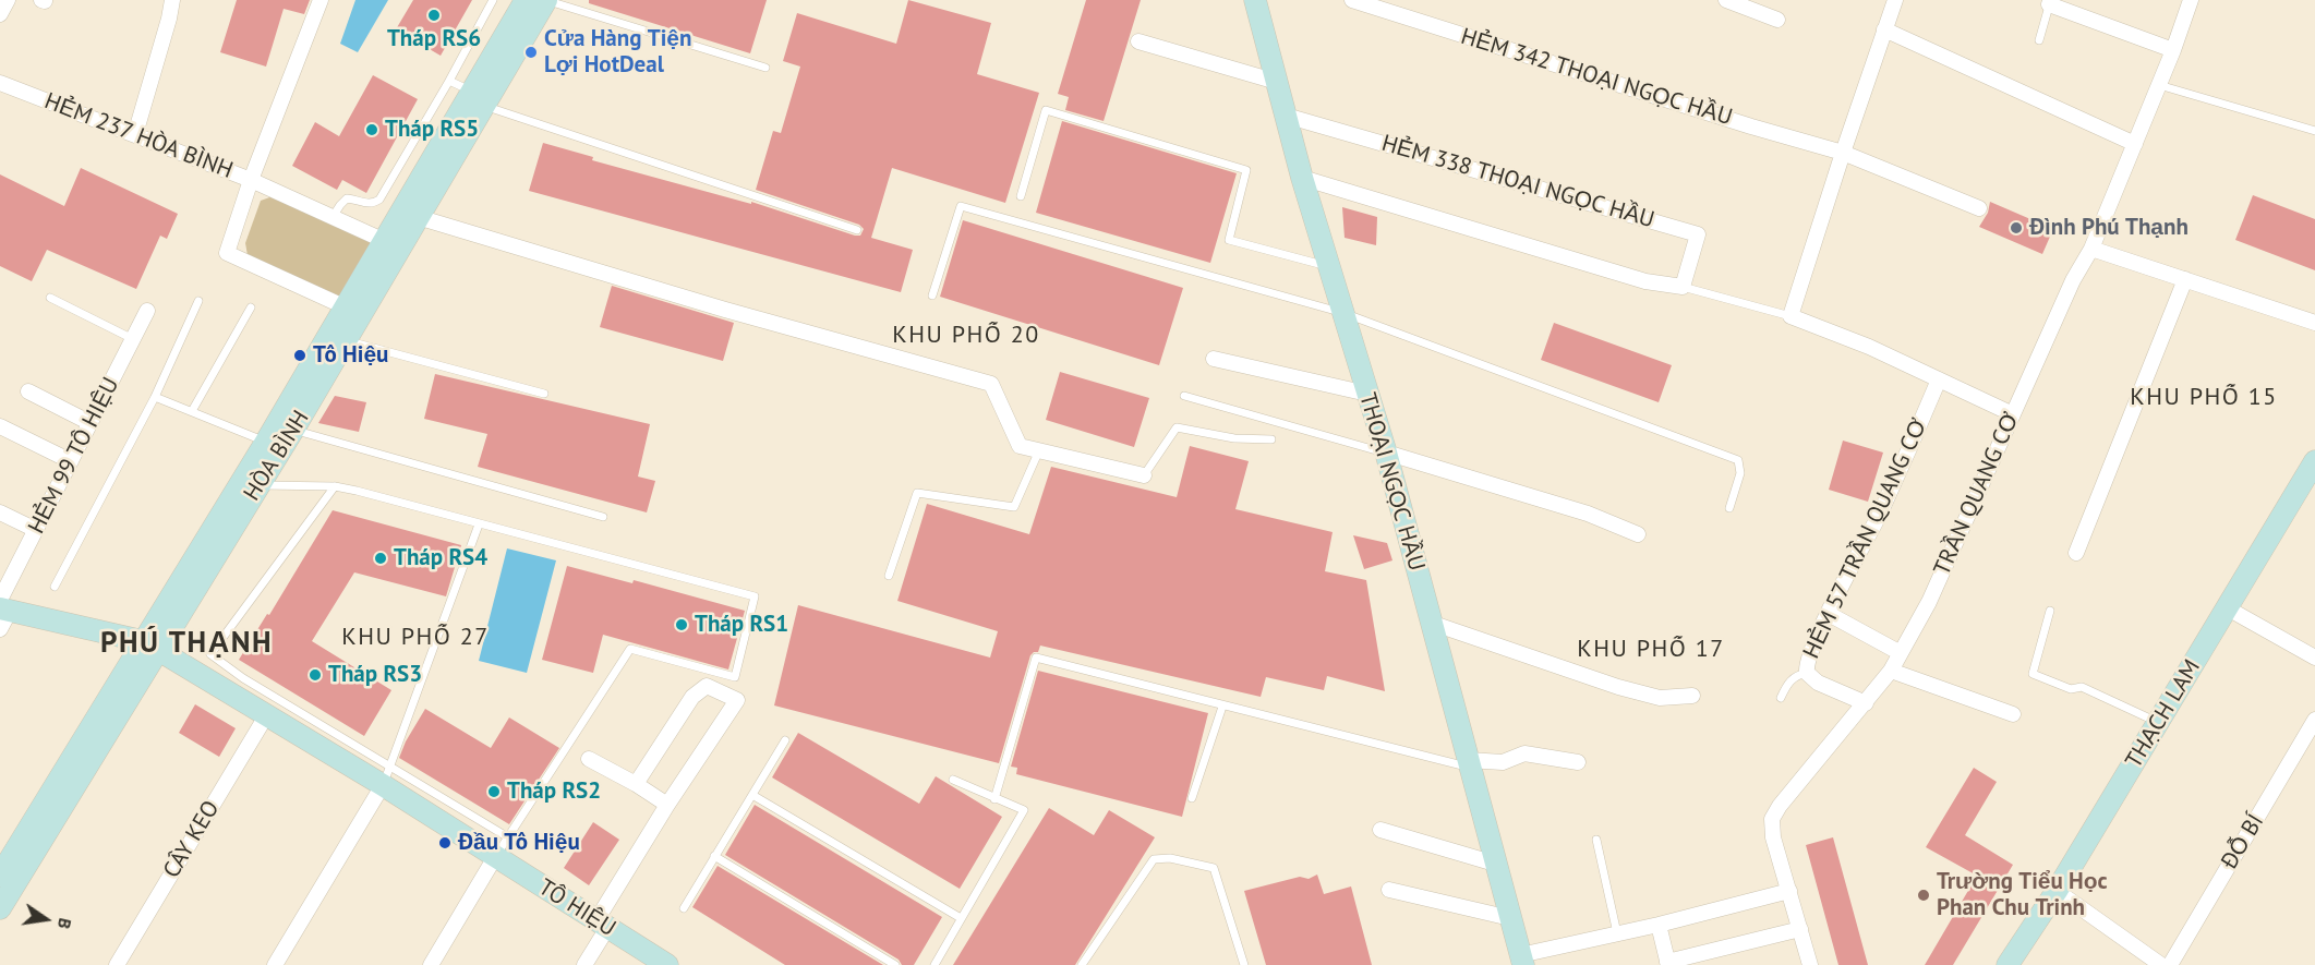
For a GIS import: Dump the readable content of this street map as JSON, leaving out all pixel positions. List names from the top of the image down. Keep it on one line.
{"streets":{"main road":["HÒA BÌNH","THOẠI NGỌC HẦU","THẠCH LAM","TÔ HIỆU"],"street":["HẺM 342 THOẠI NGỌC HẦU","HẺM 237 HÒA BÌNH","HẺM 338 THOẠI NGỌC HẦU","HẺM 99 TÔ HIỆU","TRẦN QUANG CƠ","HẺM 57 TRẦN QUANG CƠ","CÂY KEO","ĐỖ BÍ"]},"crossings":[["HẺM 237 HÒA BÌNH","HÒA BÌNH"],["HẺM 338 THOẠI NGỌC HẦU","THOẠI NGỌC HẦU"],["HẺM 99 TÔ HIỆU","TÔ HIỆU"],["HÒA BÌNH","TÔ HIỆU"],["TRẦN QUANG CƠ","HẺM 57 TRẦN QUANG CƠ"],["CÂY KEO","TÔ HIỆU"]],"districts":["KHU PHỐ 20","KHU PHỐ 15","KHU PHỐ 27","PHÚ THẠNH","KHU PHỐ 17"],"places":["Tháp RS6","Cửa Hàng Tiện Lợi HotDeal","Tháp RS5","Đình Phú Thạnh","Tô Hiệu","Tháp RS4","Tháp RS1","Tháp RS3","Tháp RS2","Đầu Tô Hiệu","Trường Tiểu Học Phan Chu Trinh"],"north":"right"}
